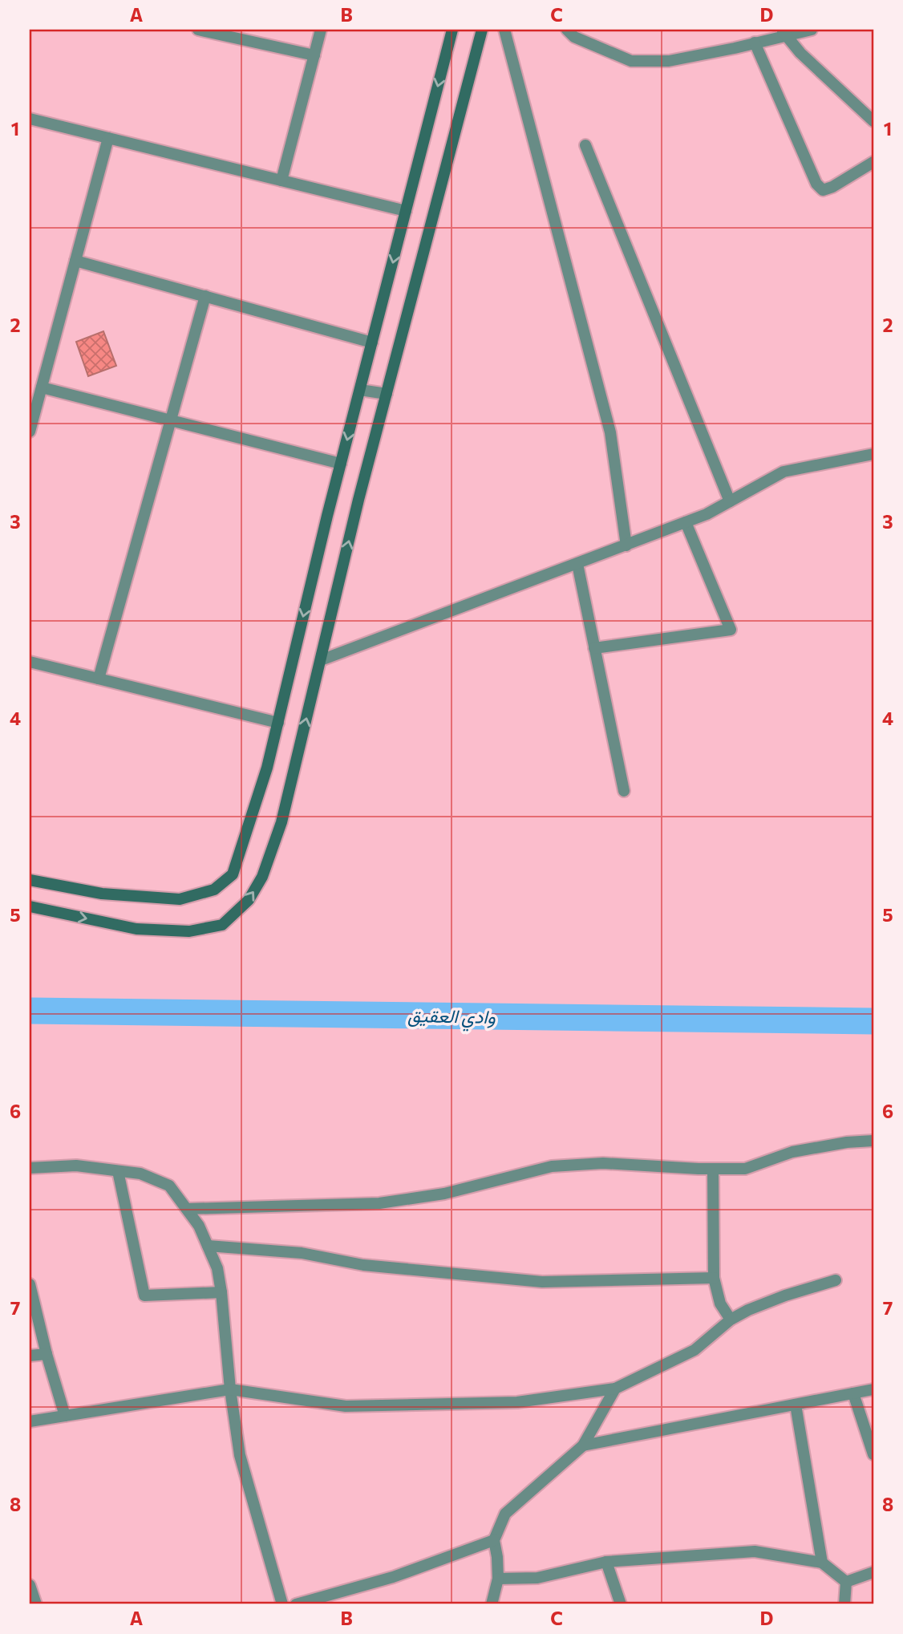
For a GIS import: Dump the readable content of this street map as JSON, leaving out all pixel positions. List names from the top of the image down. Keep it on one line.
{"water":["وادي العقيق"],"grid":{"columns":["A","B","C","D"],"rows":["1","2","3","4","5","6","7","8"]}}
